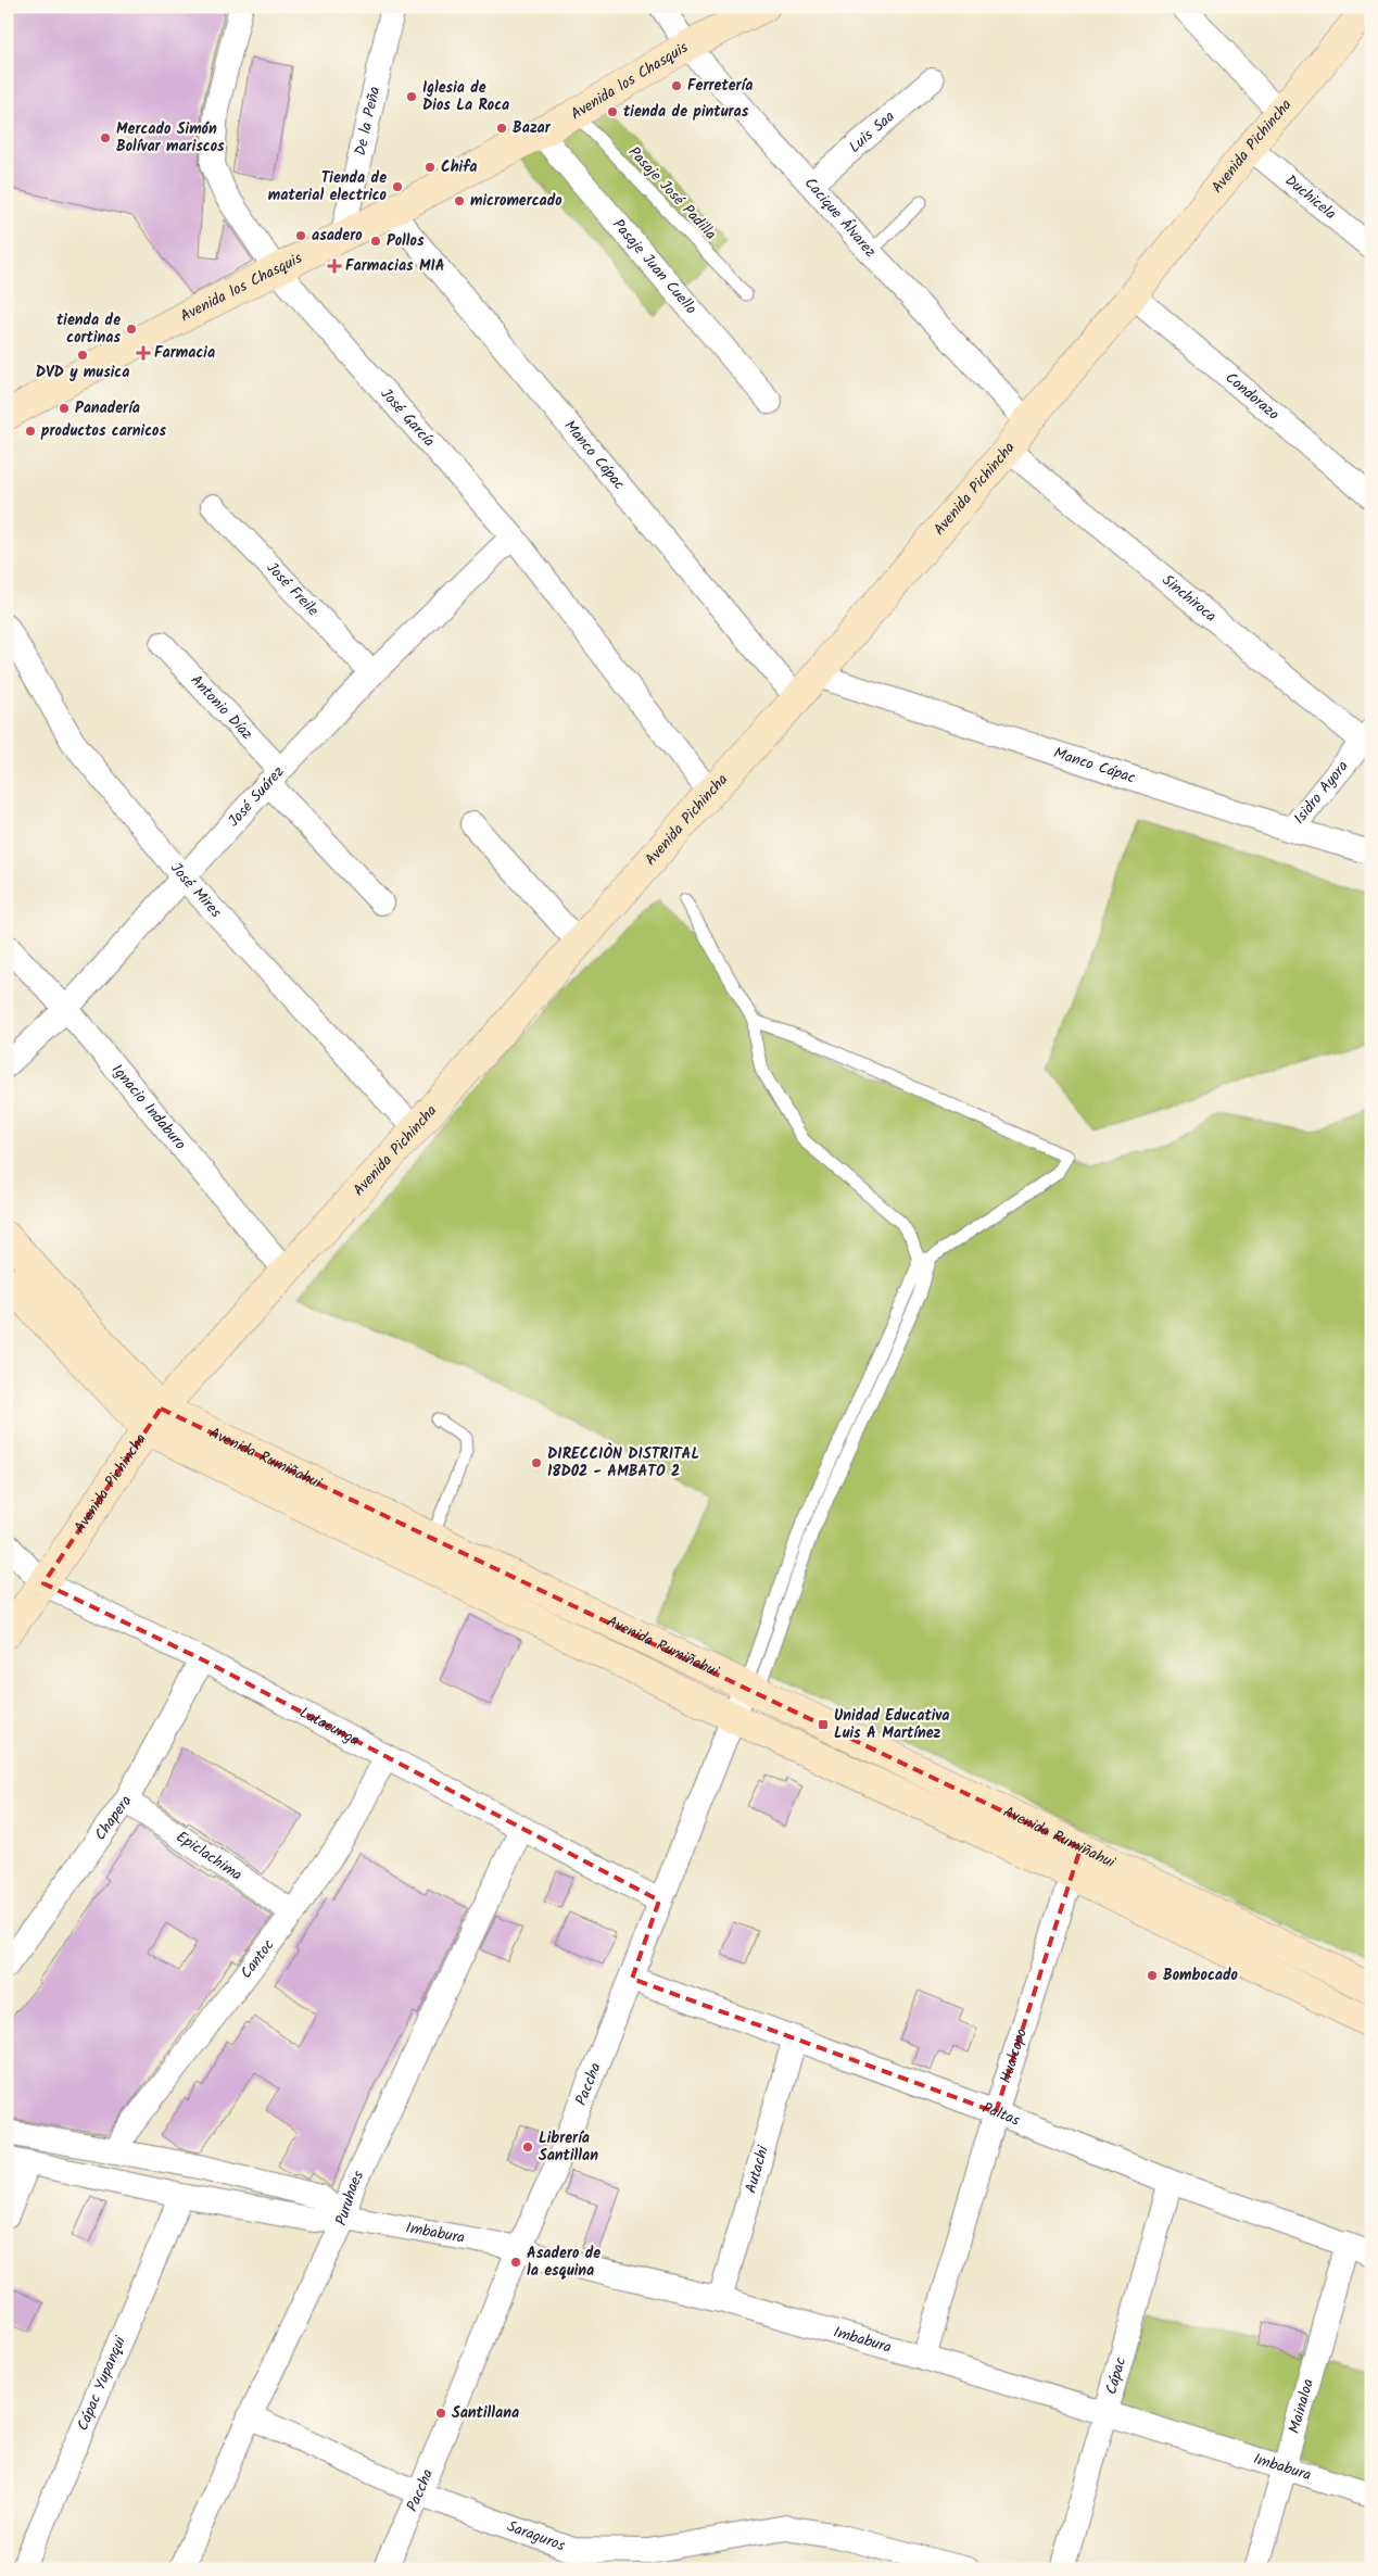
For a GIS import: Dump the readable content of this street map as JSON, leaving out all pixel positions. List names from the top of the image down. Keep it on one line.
{"streets":{"main road":["Avenida los Chasquis","Avenida Pichincha","Avenida Rumiñahui"],"street":["De la Peña","Luis Saa","Duchicela","Cacique Álvarez","Pasaje Juan Cuello","Condorazo","José García","Manco Cápac","José Freile","Sinchiroca","Antonio Díaz","Isidro Ayora","José Suárez","José Mires","Ignacio Indaburo","Latacunga","Chapera","Epiclachima","Cantoc","Hualcopo","Paccha","Paltas","Autachi","Puruhaes","Imbabura","Cápac","Cápac Yupanqui","Mainaloa","Saraguros"],"lane":["Pasaje José Padilla"]},"crossings":[["Avenida los Chasquis","De la Peña"],["Avenida los Chasquis","Pasaje José Padilla"],["Avenida los Chasquis","Cacique Álvarez"],["Avenida los Chasquis","Pasaje Juan Cuello"],["Avenida los Chasquis","José García"],["Avenida los Chasquis","Manco Cápac"],["Luis Saa","Cacique Álvarez"],["Avenida Pichincha","Duchicela"],["Avenida Pichincha","Cacique Álvarez"],["Avenida Pichincha","Condorazo"],["Avenida Pichincha","José García"],["Avenida Pichincha","Manco Cápac"],["Avenida Pichincha","Sinchiroca"],["Avenida Pichincha","José Mires"],["Avenida Pichincha","Ignacio Indaburo"],["Avenida Pichincha","Avenida Rumiñahui"],["Avenida Pichincha","Latacunga"],["José García","José Suárez"],["Manco Cápac","Isidro Ayora"],["José Freile","José Suárez"],["Sinchiroca","Isidro Ayora"],["Antonio Díaz","José Suárez"],["José Suárez","José Mires"],["José Suárez","Ignacio Indaburo"],["Avenida Rumiñahui","Hualcopo"],["Avenida Rumiñahui","Paccha"],["Latacunga","Chapera"],["Latacunga","Cantoc"],["Latacunga","Paccha"],["Latacunga","Puruhaes"],["Chapera","Epiclachima"],["Epiclachima","Cantoc"],["Cantoc","Imbabura"],["Hualcopo","Paltas"],["Hualcopo","Imbabura"],["Paccha","Paltas"],["Paccha","Imbabura"],["Paccha","Saraguros"],["Paltas","Autachi"],["Paltas","Cápac"],["Paltas","Mainaloa"],["Autachi","Imbabura"],["Puruhaes","Imbabura"],["Puruhaes","Saraguros"],["Imbabura","Cápac"],["Imbabura","Cápac Yupanqui"],["Imbabura","Mainaloa"]],"places":{"other":["Ferretería","Iglesia de Dios La Roca","tienda de pinturas","Bazar","Mercado Simón Bolívar mariscos","Chifa","Tienda de material electrico","micromercado","asadero","Pollos","tienda de cortinas","DVD y musica","Panadería","productos carnicos","DIRECCIÒN DISTRITAL 18D02 - AMBATO 2","Bombocado","Librería Santillan","Asadero de la esquina","Santillana"],"health":["Farmacias MIA","Farmacia"],"transit":["Unidad Educativa Luis A Martínez"]}}
